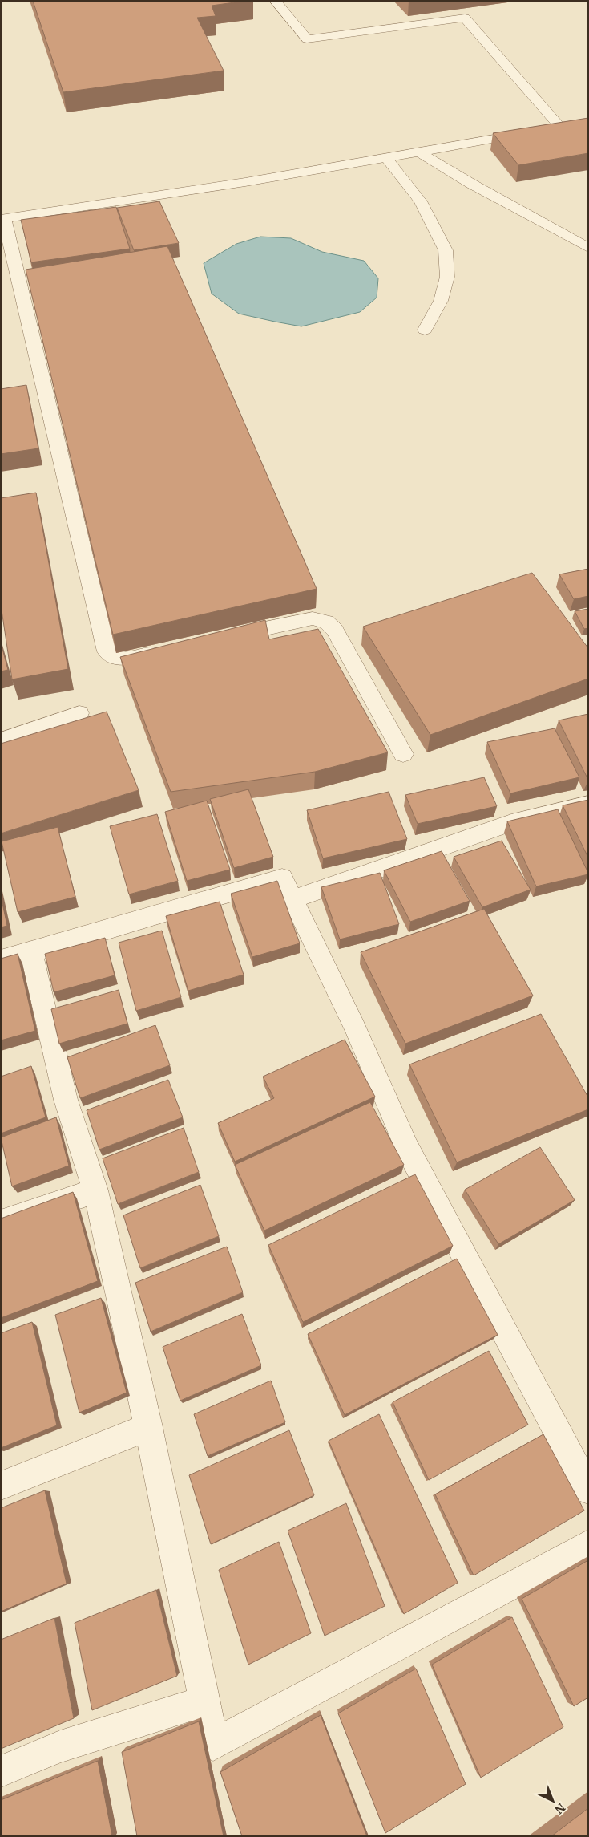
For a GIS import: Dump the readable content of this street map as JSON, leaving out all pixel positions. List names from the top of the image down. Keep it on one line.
{"north":"bottom right"}
